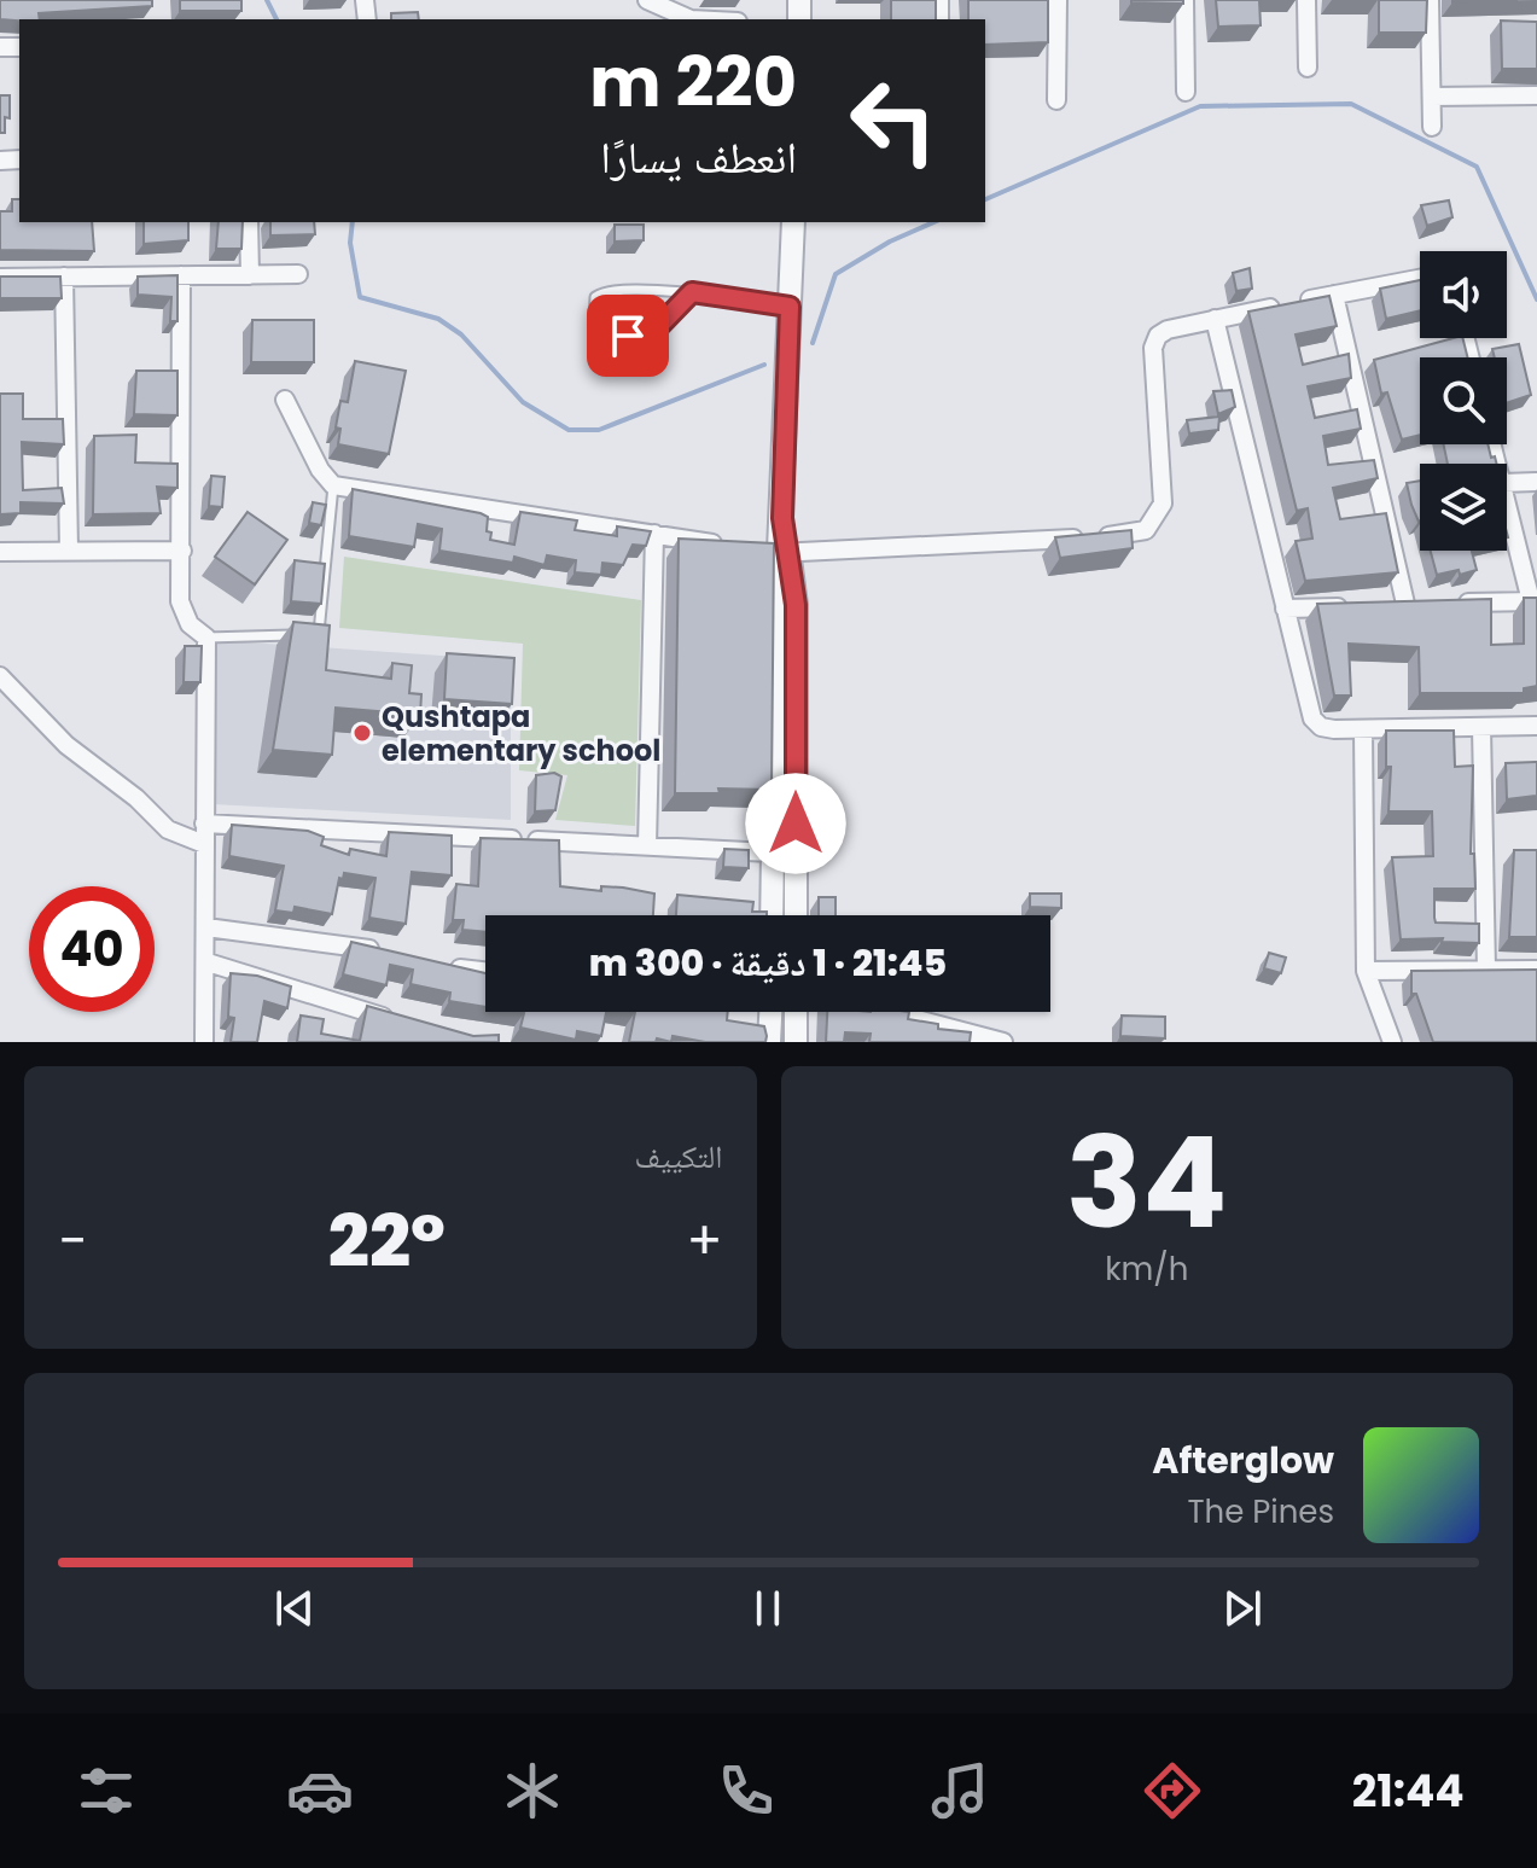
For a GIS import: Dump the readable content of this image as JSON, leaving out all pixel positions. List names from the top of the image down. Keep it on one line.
{"places":["Qushtapa elementary school"],"page":{"turn":["220 m","انعطف يسارًا"],"limit":"40","trip":"21:45 · 1 دقيقة · 300 m","tile":[["34","km/h"],"التكييف"],"heat":["−","22°","+"],"song":["Afterglow","The Pines"],"tabs":"21:44"}}
